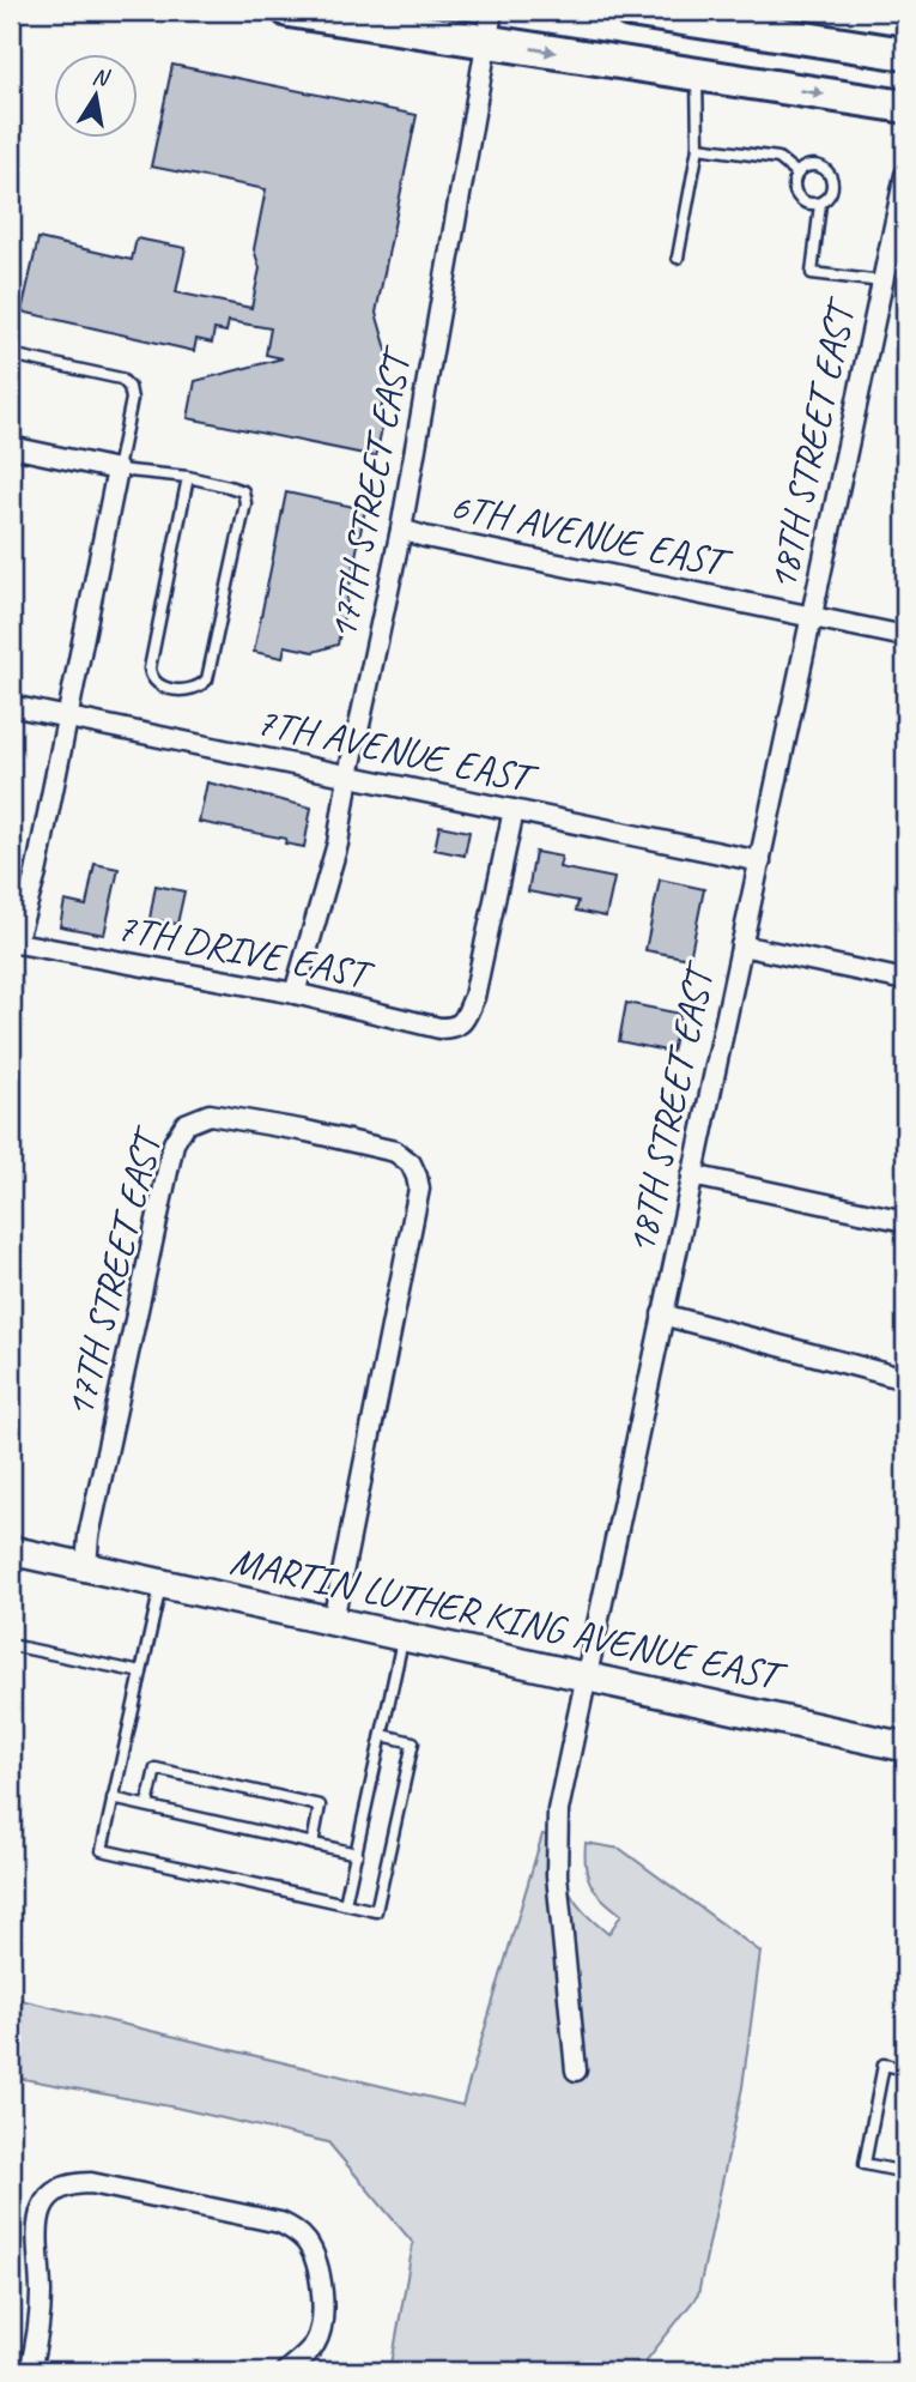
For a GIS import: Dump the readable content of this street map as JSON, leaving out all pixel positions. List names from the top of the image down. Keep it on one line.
{"streets":{"street":["18TH STREET EAST","17TH STREET EAST","6TH AVENUE EAST","7TH AVENUE EAST","7TH DRIVE EAST","MARTIN LUTHER KING AVENUE EAST"]},"crossings":[["18TH STREET EAST","6TH AVENUE EAST"],["18TH STREET EAST","7TH AVENUE EAST"],["18TH STREET EAST","MARTIN LUTHER KING AVENUE EAST"],["17TH STREET EAST","6TH AVENUE EAST"],["17TH STREET EAST","7TH AVENUE EAST"],["17TH STREET EAST","7TH DRIVE EAST"],["17TH STREET EAST","MARTIN LUTHER KING AVENUE EAST"],["7TH AVENUE EAST","7TH DRIVE EAST"]],"north":"top"}
